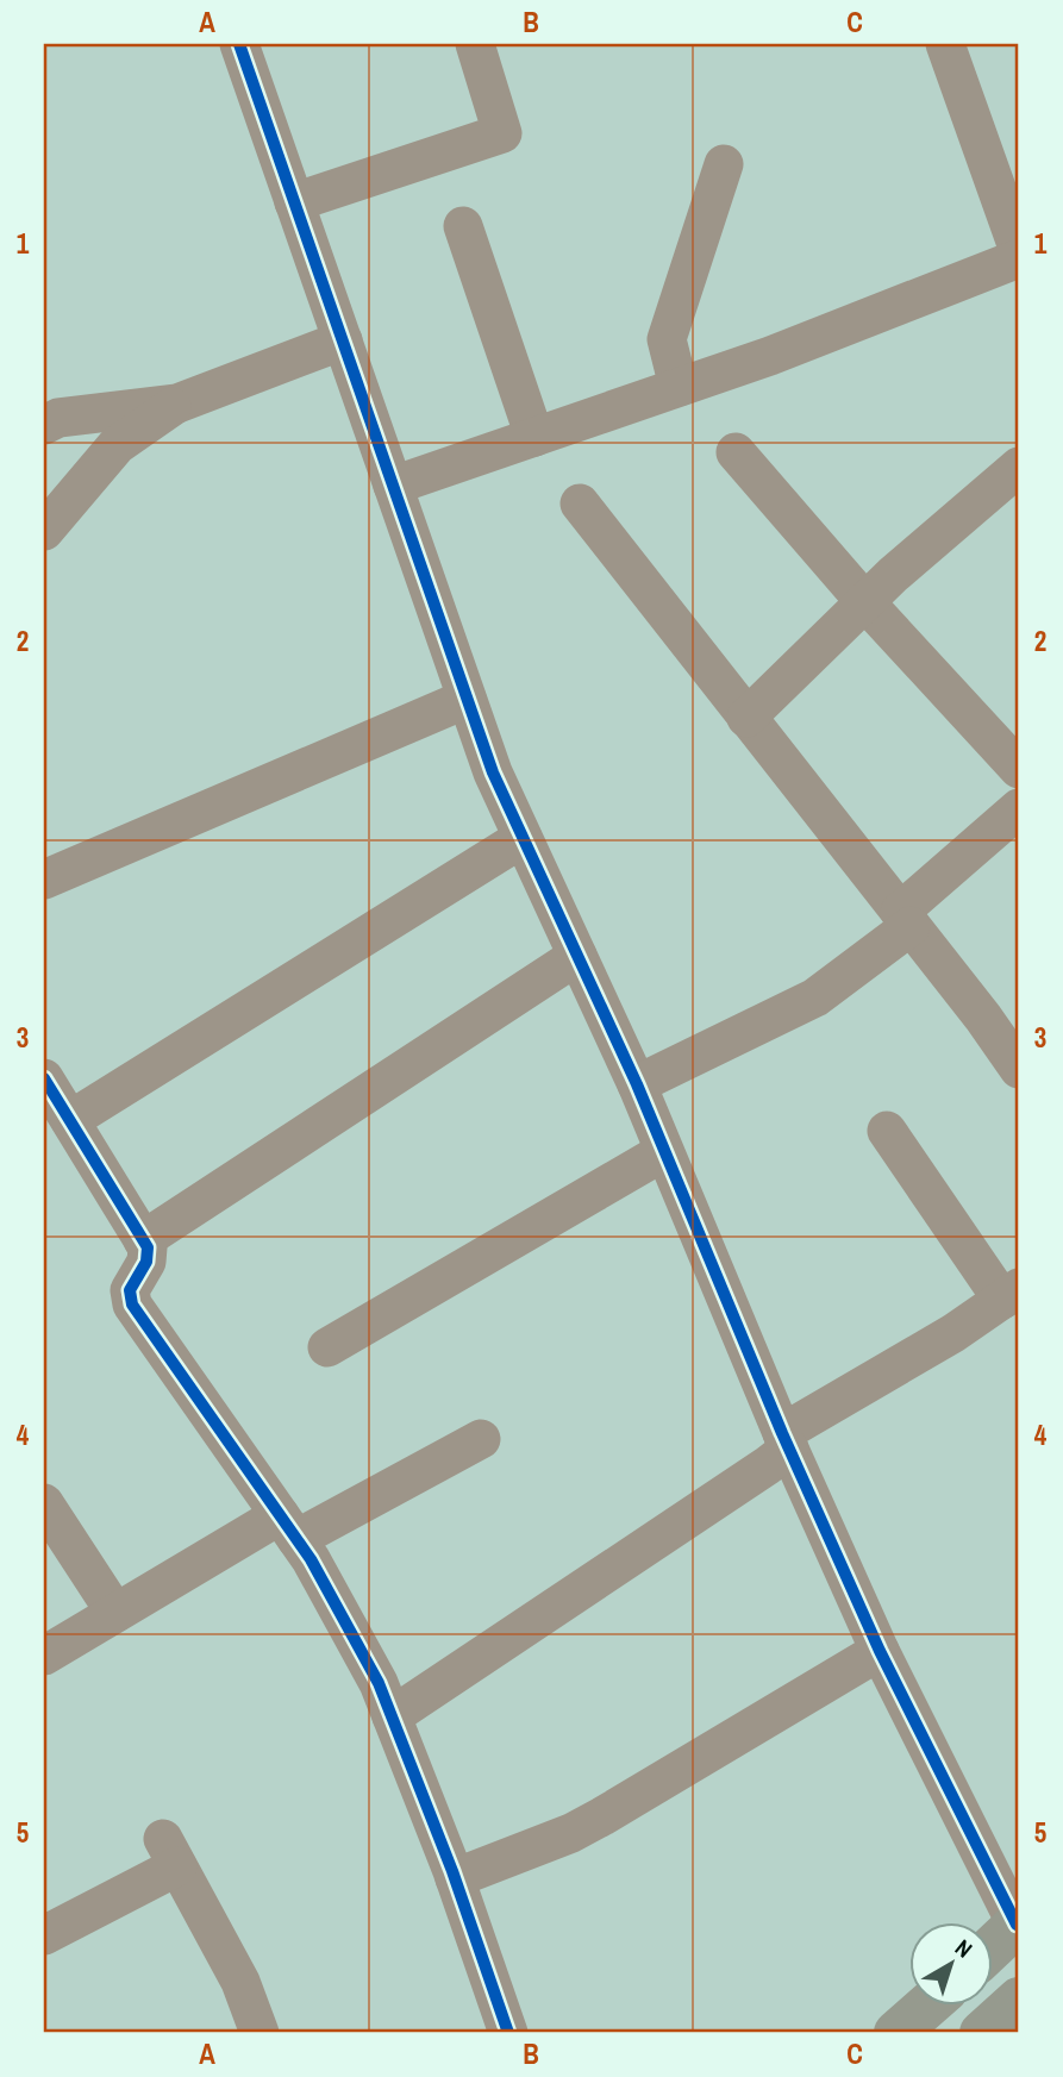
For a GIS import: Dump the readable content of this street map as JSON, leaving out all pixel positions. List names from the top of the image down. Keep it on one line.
{"north":"top right","grid":{"columns":["A","B","C"],"rows":["1","2","3","4","5"]}}
